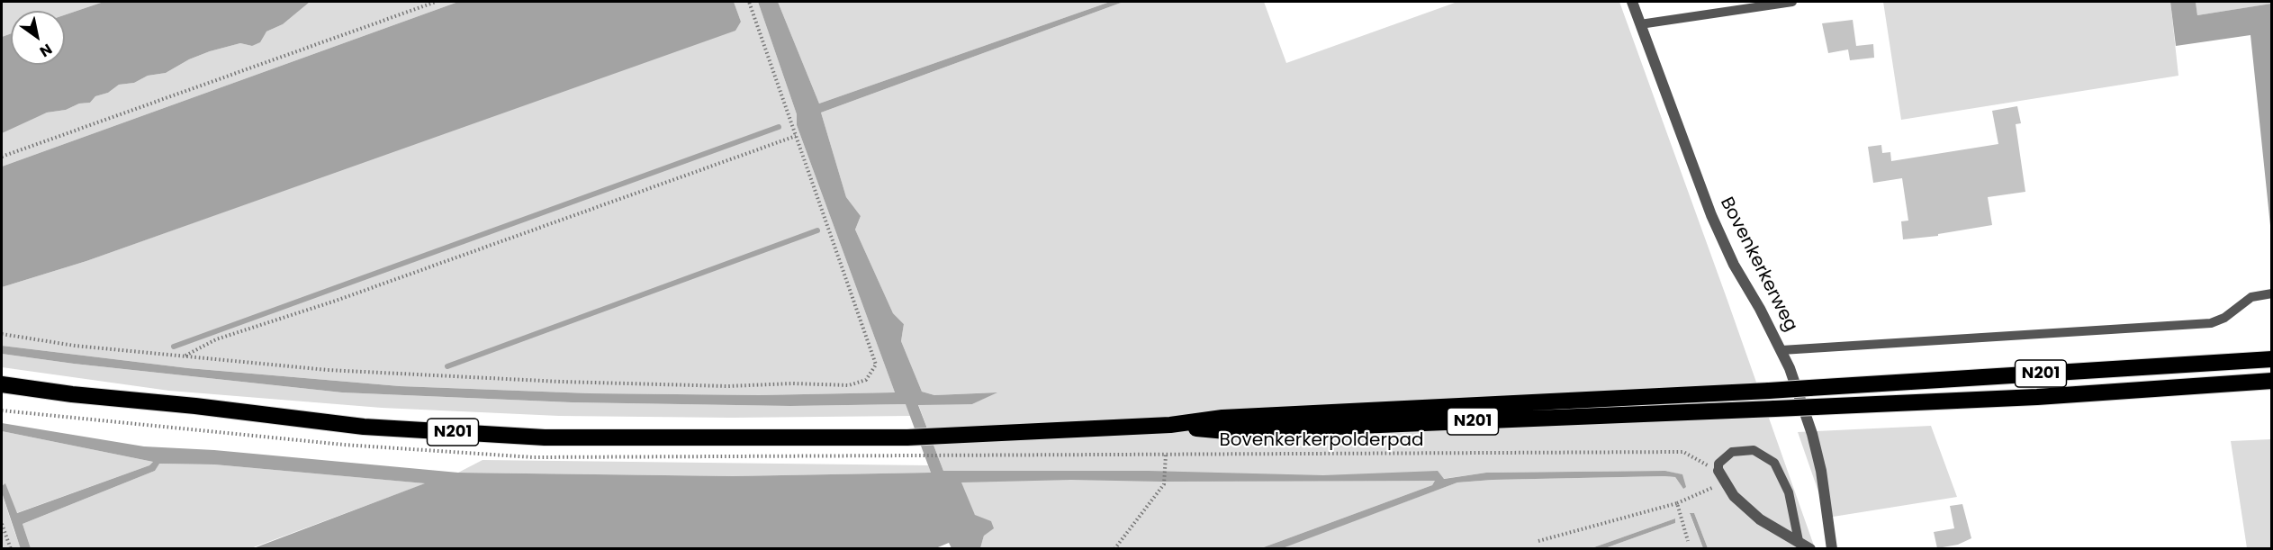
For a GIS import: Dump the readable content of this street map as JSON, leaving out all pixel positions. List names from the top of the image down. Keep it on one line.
{"streets":{"highway":["N201"],"street":["Bovenkerkerweg"],"path":["Bovenkerkerpolderpad"]},"north":"bottom right"}
